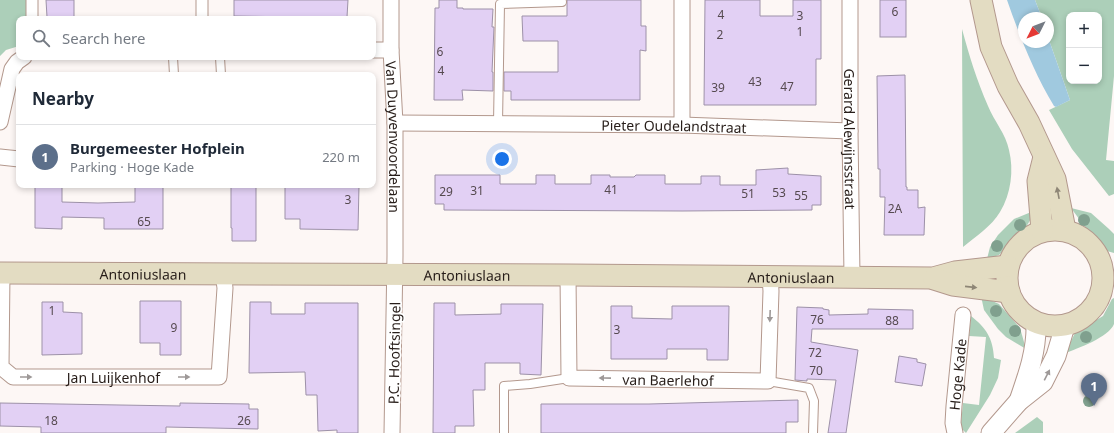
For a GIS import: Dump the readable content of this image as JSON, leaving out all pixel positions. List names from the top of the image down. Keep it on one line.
{"streets":{"main road":["Antoniuslaan"],"street":["Pieter Oudelandstraat","Van Duyvenvoordelaan","Gerard Alewijnsstraat","P.C. Hooftsingel","Hoge Kade","Jan Luijkenhof","van Baerlehof"]},"crossings":[["Pieter Oudelandstraat","Van Duyvenvoordelaan"],["Pieter Oudelandstraat","Gerard Alewijnsstraat"],["Van Duyvenvoordelaan","Antoniuslaan"],["Van Duyvenvoordelaan","P.C. Hooftsingel"],["Gerard Alewijnsstraat","Antoniuslaan"],["Antoniuslaan","P.C. Hooftsingel"],["Antoniuslaan","Jan Luijkenhof"]],"one_way":["van Baerlehof"],"house_numbers":["6","4","3","1","2","6","4","43","47","39","41","31","29","53","51","55","3","2A","65","1","76","88","9","3","72","70","18","26"],"north":"bottom left","page":{"map_buttons":["+","−"],"search":"Search here","heading":"Nearby","list":[{"mark":"1","name":"Burgemeester Hofplein","note":"Parking · Hoge Kade","value":"220 m"}],"pins":"1"}}
